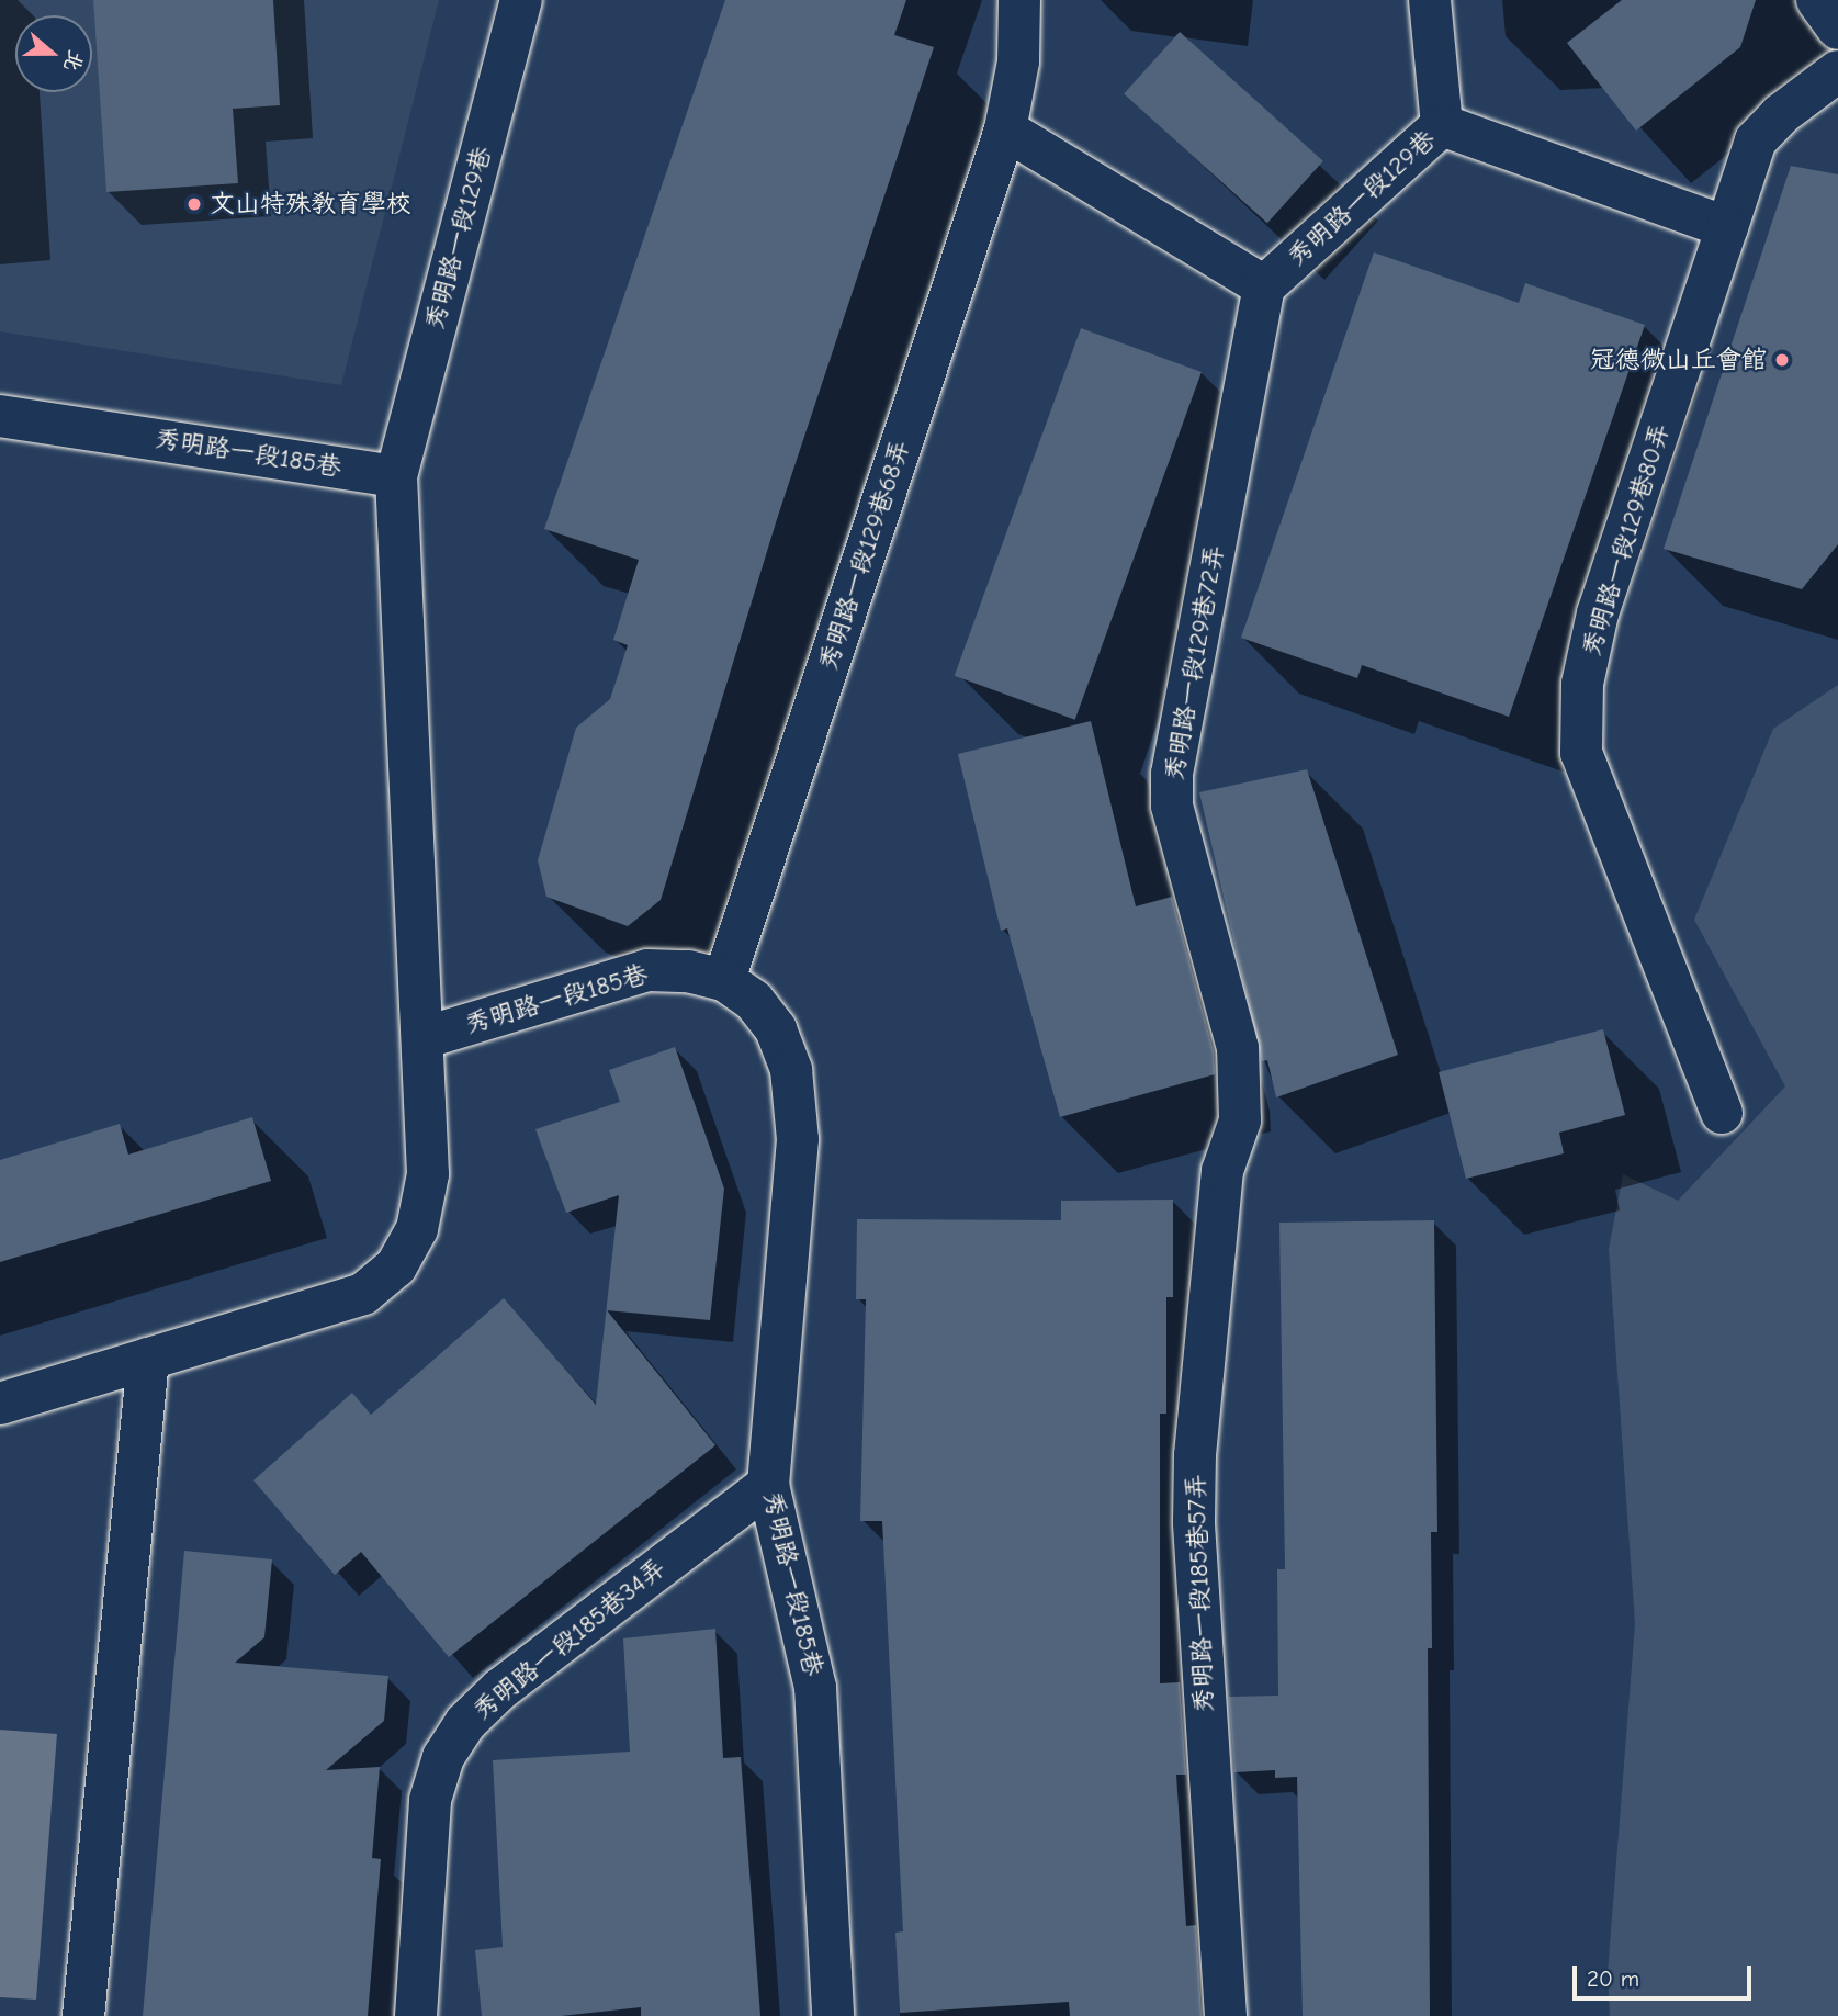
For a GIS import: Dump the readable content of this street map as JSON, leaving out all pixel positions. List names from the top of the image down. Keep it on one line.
{"streets":{"lane":["秀明路一段129巷","秀明路一段185巷","秀明路一段129巷80弄","秀明路一段129巷68弄","秀明路一段129巷72弄","秀明路一段185巷57弄","秀明路一段185巷34弄"]},"crossings":[["秀明路一段129巷","秀明路一段185巷"],["秀明路一段129巷","秀明路一段129巷80弄"],["秀明路一段129巷","秀明路一段129巷68弄"],["秀明路一段129巷","秀明路一段129巷72弄"],["秀明路一段185巷","秀明路一段129巷68弄"],["秀明路一段185巷","秀明路一段185巷34弄"],["秀明路一段129巷72弄","秀明路一段185巷57弄"]],"places":["文山特殊教育學校","冠德微山丘會館"],"scale_bar":"20 m","north":"right"}
